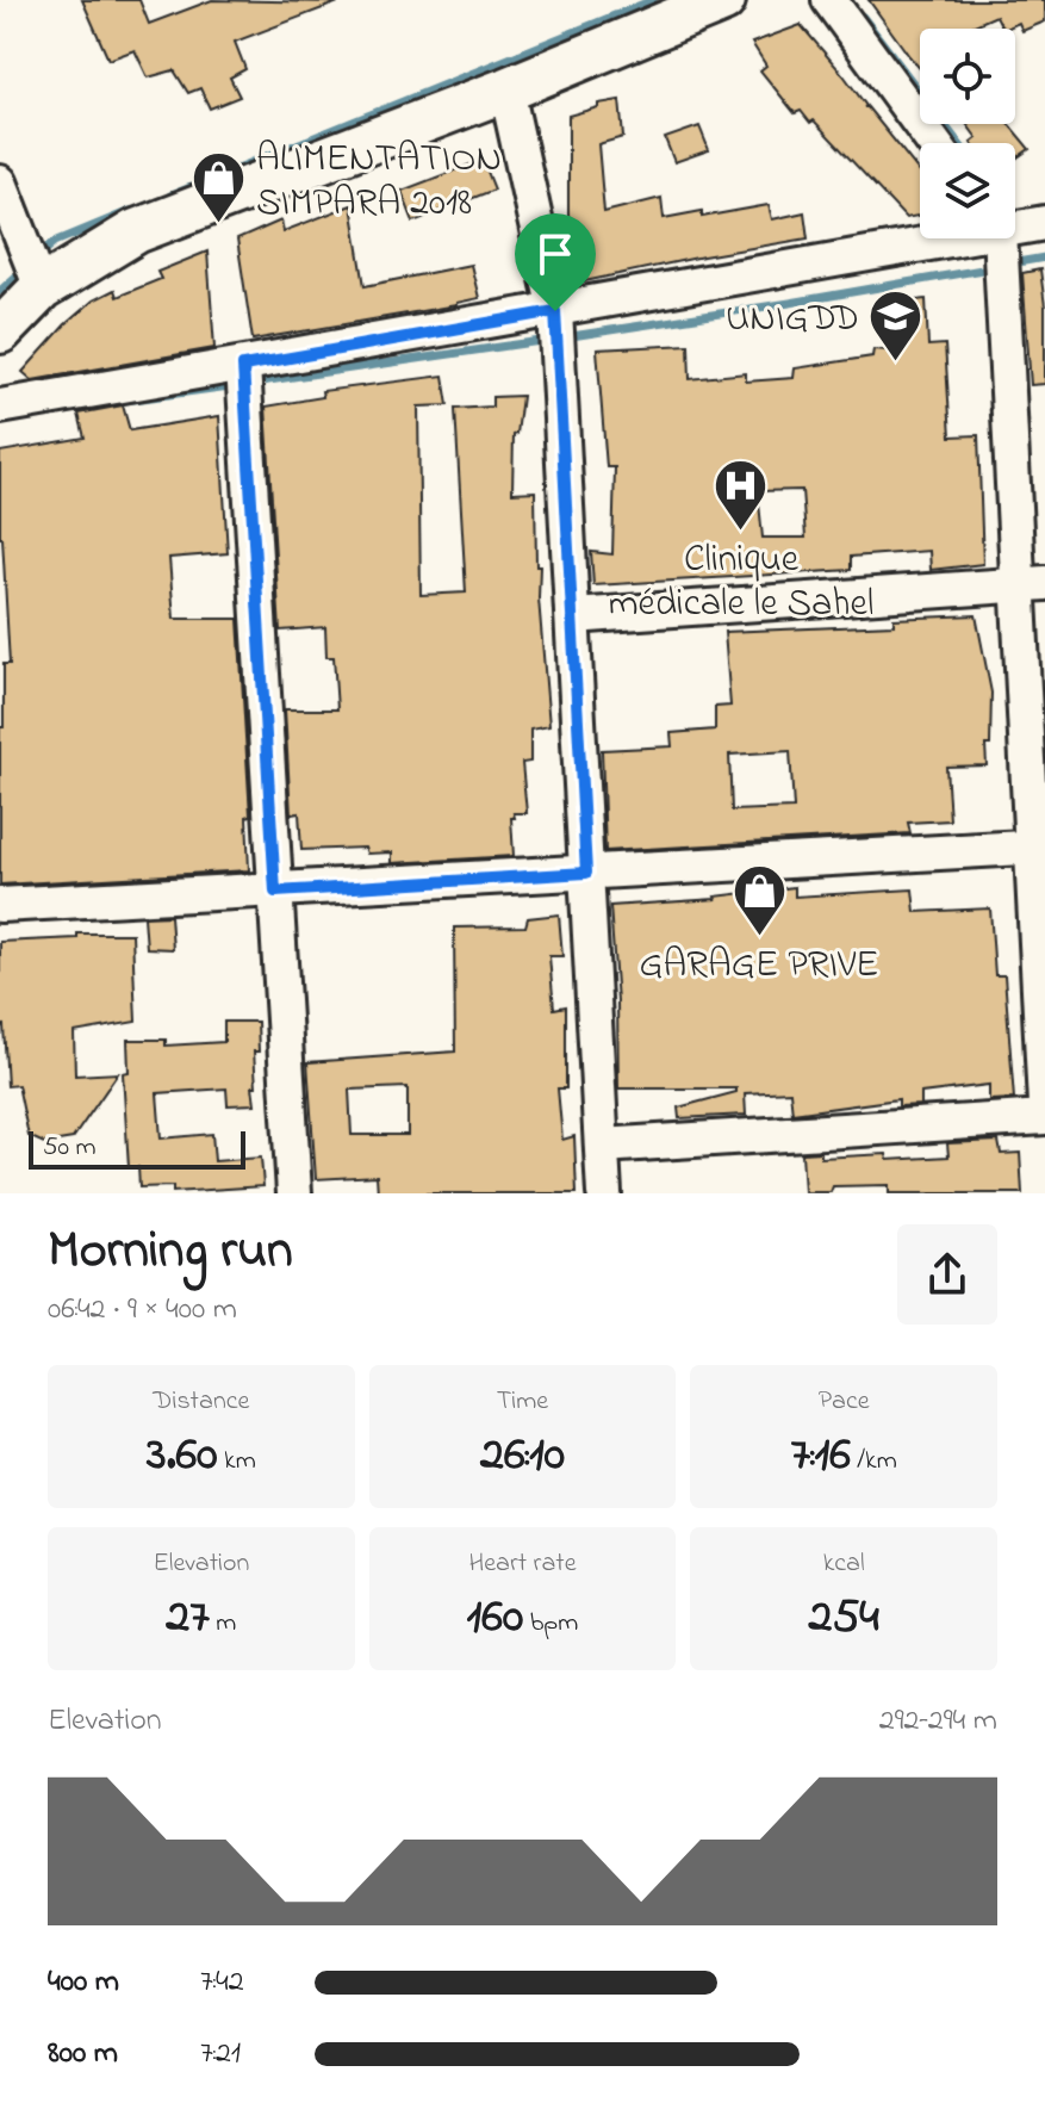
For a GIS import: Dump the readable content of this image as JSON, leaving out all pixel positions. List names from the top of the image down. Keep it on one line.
{"places":{"shop":["ALIMENTATION SIMPARA 2018","GARAGE PRIVE"],"school or university":["UNIGDD"],"hospital":["Clinique médicale le Sahel"]},"scale_bar":"50 m","page":{"scale":"50 m","heading":["Morning run","06:42 · 9 × 400 m"],"stats":[["Distance","3.60 km"],["Time","26:10"],["Pace","7:16 /km"],["Elevation","27 m"],["Heart rate","160 bpm"],["kcal","254"]],"chart":["Elevation","292–294 m"],"list":[{"name":"400 m","note":"7:42"},{"name":"800 m","note":"7:21"}]}}
